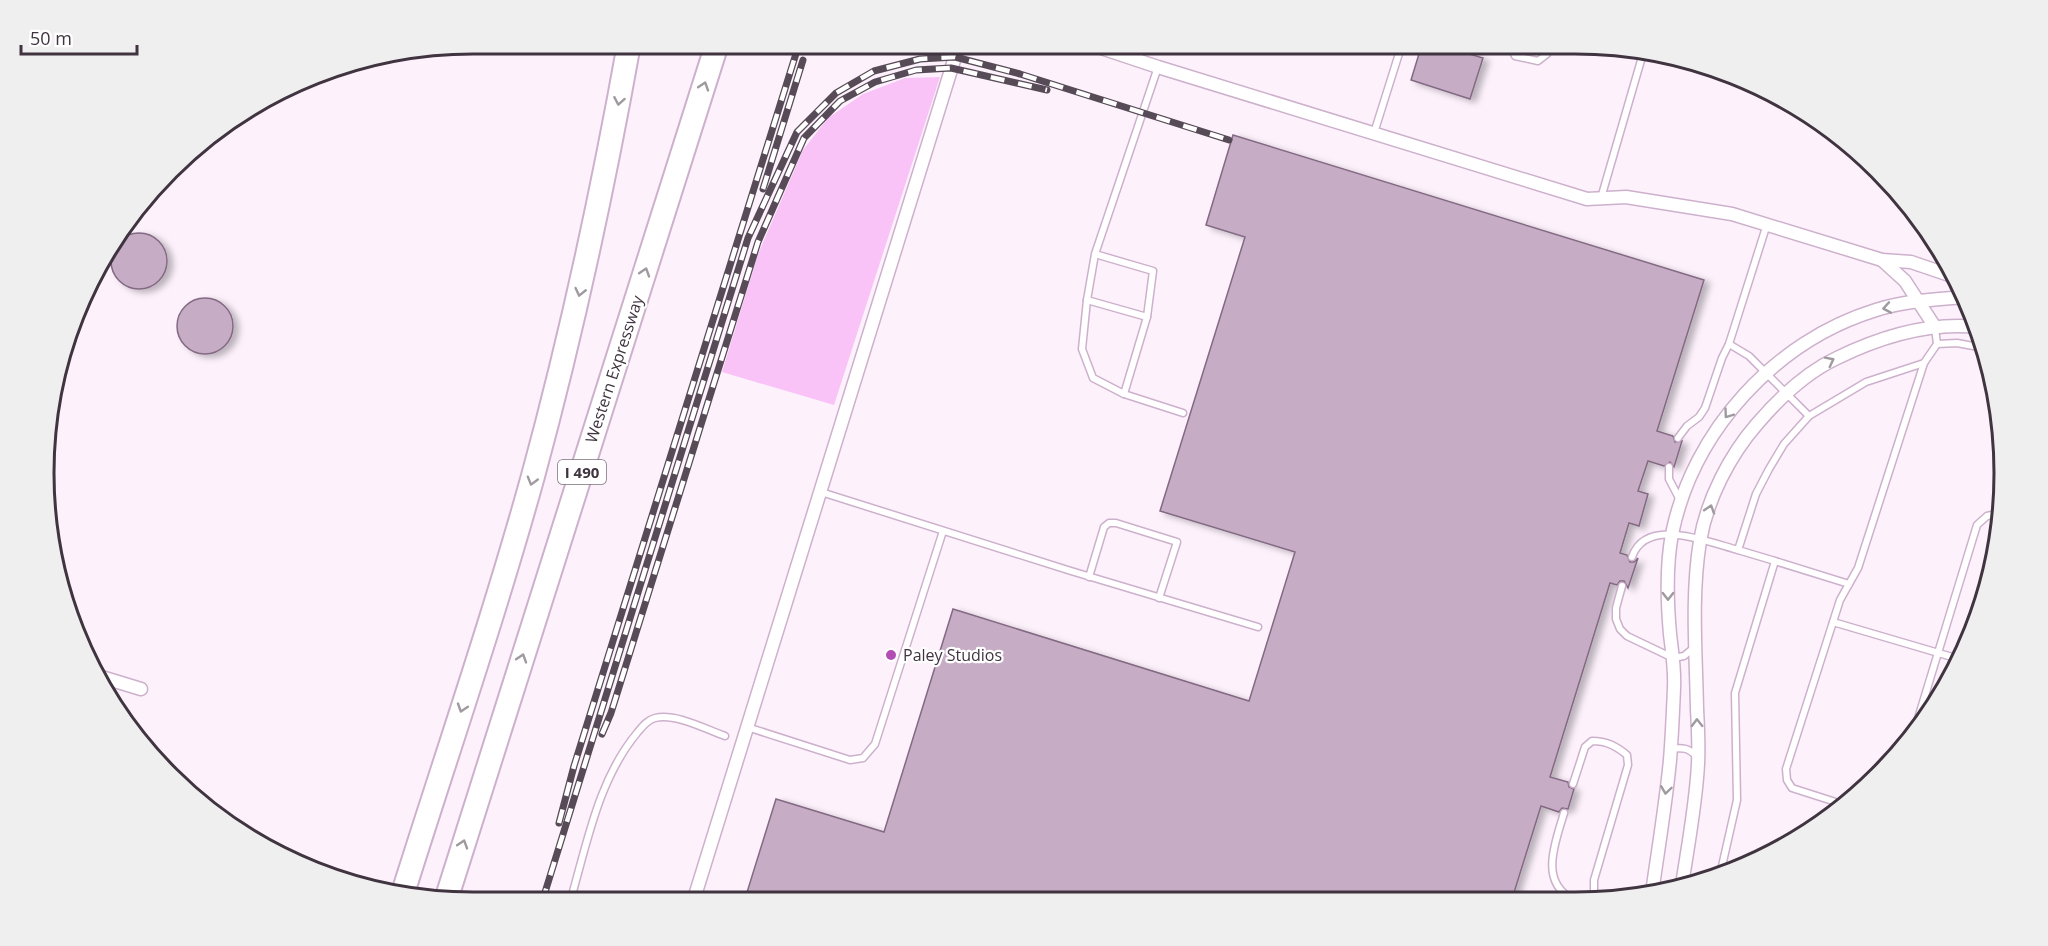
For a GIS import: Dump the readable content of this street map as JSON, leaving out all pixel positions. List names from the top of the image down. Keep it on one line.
{"streets":{"highway":["Western Expressway","I 490"]},"places":["Paley Studios"],"scale_bar":"50 m"}
